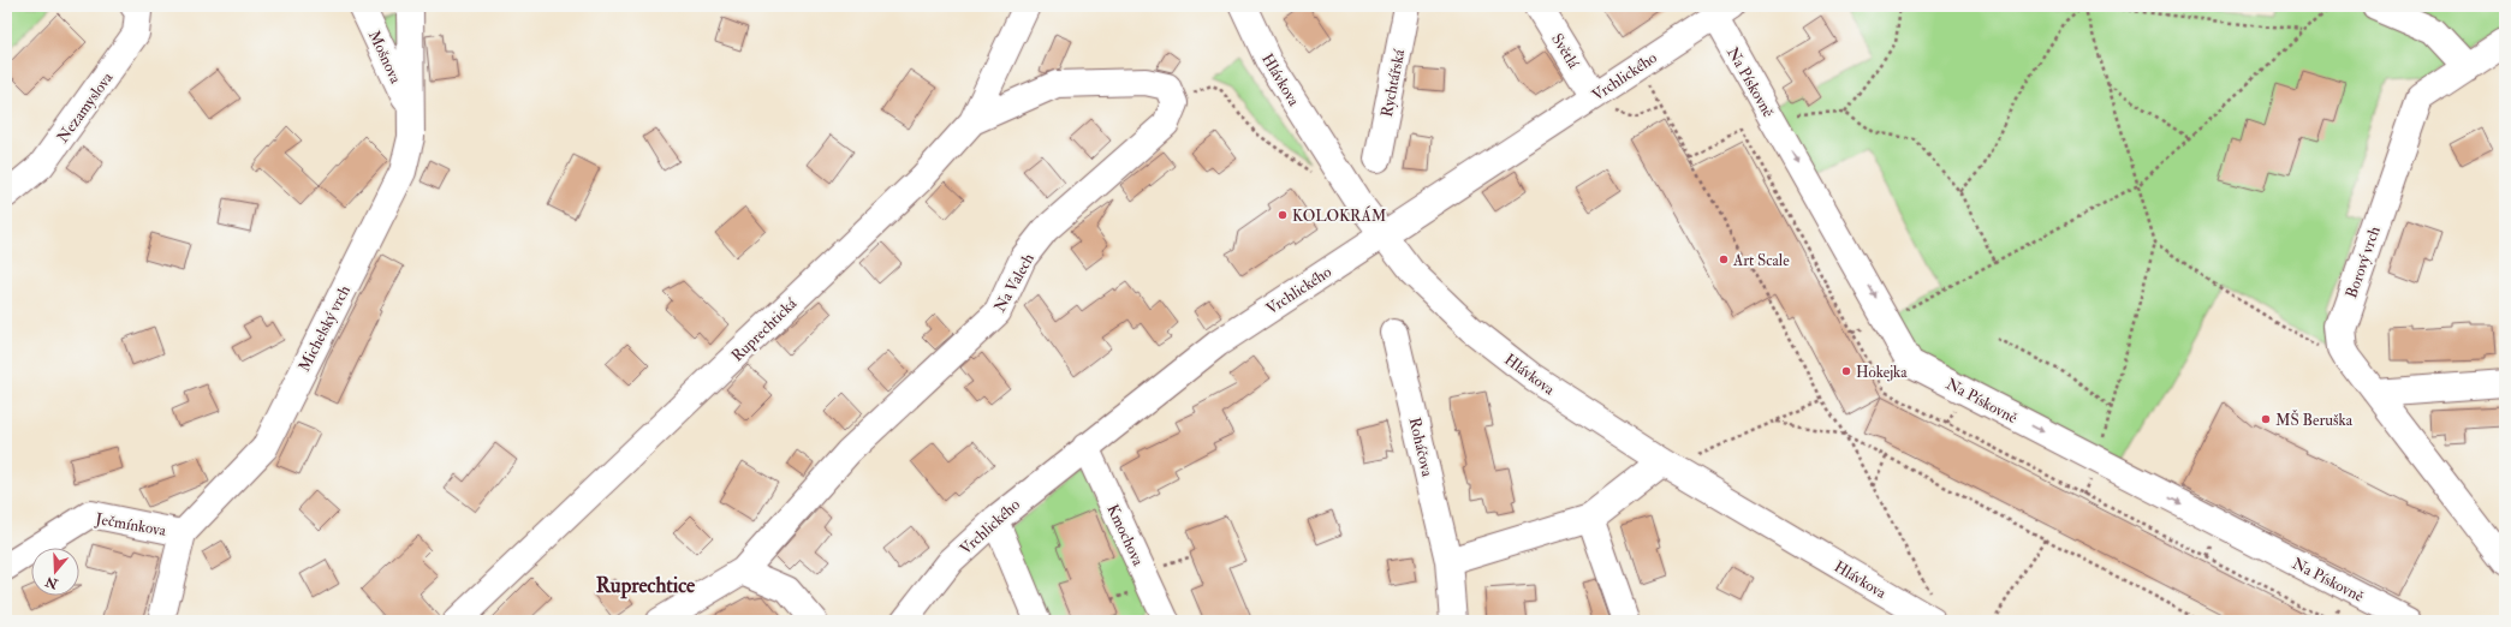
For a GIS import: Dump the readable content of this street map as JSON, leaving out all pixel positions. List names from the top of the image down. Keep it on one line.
{"streets":{"street":["Světlá","Mošnova","Vrchlického","Hlávkova","Na Pískovně","Rychtářská","Nezamyslova","Borový vrch","Na Valech","Michelský vrch","Ruprechtická","Roháčova","Ječmínkova","Kmochova"]},"crossings":[["Světlá","Vrchlického"],["Mošnova","Michelský vrch"],["Vrchlického","Hlávkova"],["Vrchlického","Na Pískovně"],["Vrchlického","Kmochova"],["Michelský vrch","Ječmínkova"]],"one_way":["Na Pískovně"],"districts":["Ruprechtice"],"places":["KOLOKRÁM","Art Scale","Hokejka","MŠ Beruška"],"north":"bottom"}
